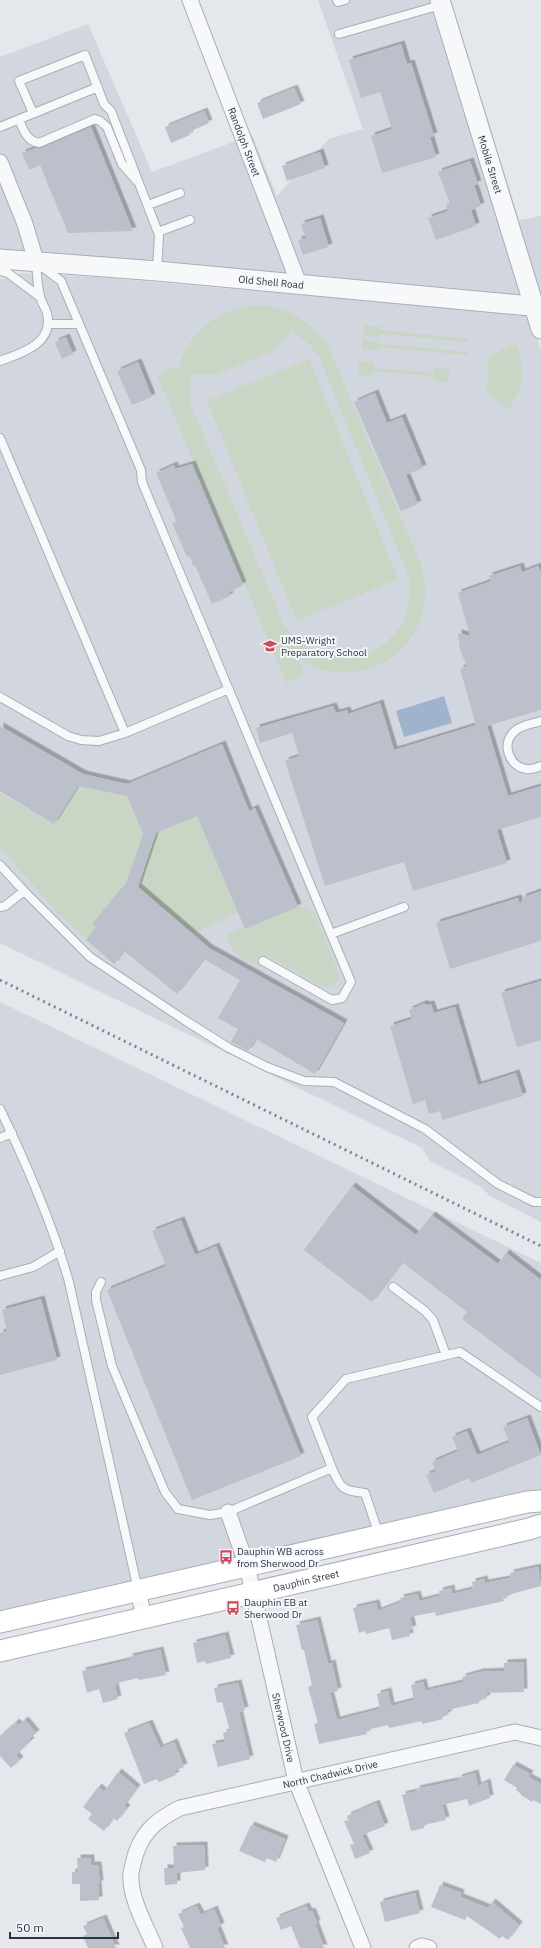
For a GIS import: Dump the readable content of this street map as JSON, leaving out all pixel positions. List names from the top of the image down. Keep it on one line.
{"streets":{"main road":["Dauphin Street"],"street":["Randolph Street","Mobile Street","Old Shell Road","Sherwood Drive","North Chadwick Drive"]},"crossings":[["Randolph Street","Old Shell Road"],["Mobile Street","Old Shell Road"],["Dauphin Street","Sherwood Drive"],["Sherwood Drive","North Chadwick Drive"]],"places":{"school or university":["UMS-Wright Preparatory School"],"bus stop":["Dauphin WB across from Sherwood Dr","Dauphin EB at Sherwood Dr"]},"scale_bar":"50 m"}
